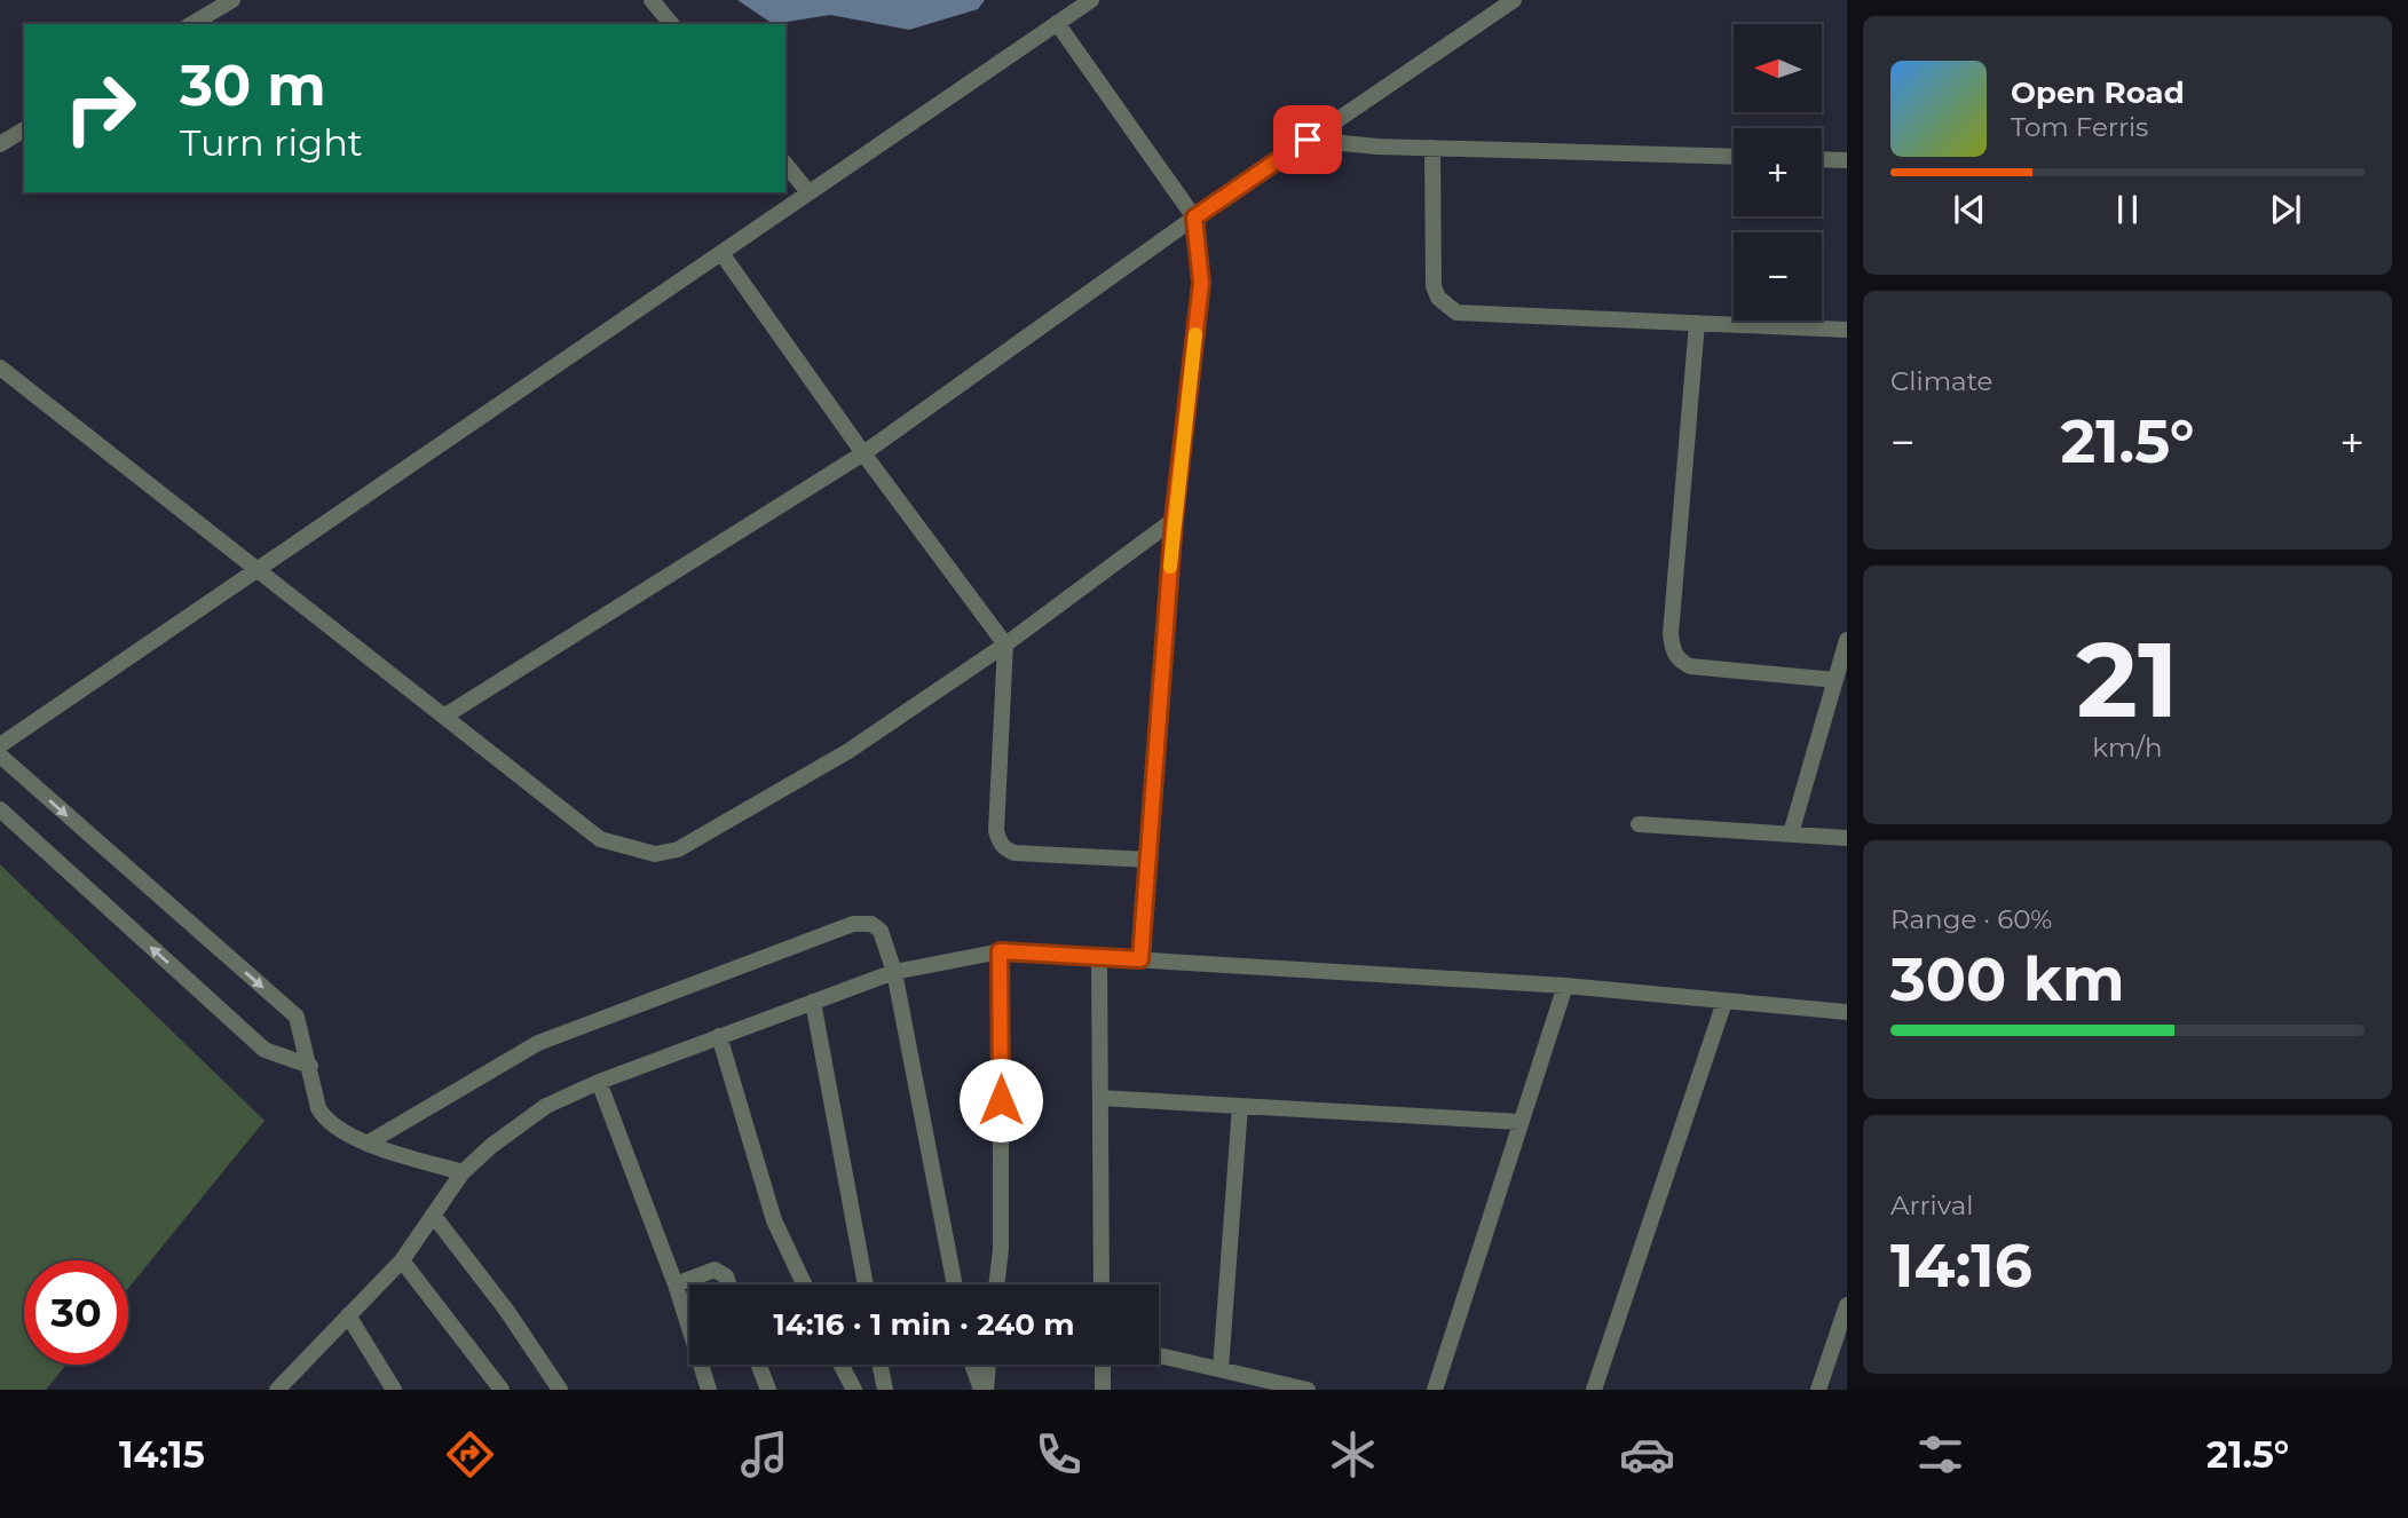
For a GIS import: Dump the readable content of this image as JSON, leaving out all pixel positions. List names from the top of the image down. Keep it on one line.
{"north":"left","page":{"map_buttons":["+","−"],"turn":["30 m","Turn right"],"song":["Open Road","Tom Ferris"],"tile":["Climate",["21","km/h"],["Range · 60%","300 km"],["Arrival","14:16"]],"heat":["−","21.5°","+"],"limit":"30","trip":"14:16 · 1 min · 240 m","tabs":["14:15","21.5°"]}}
